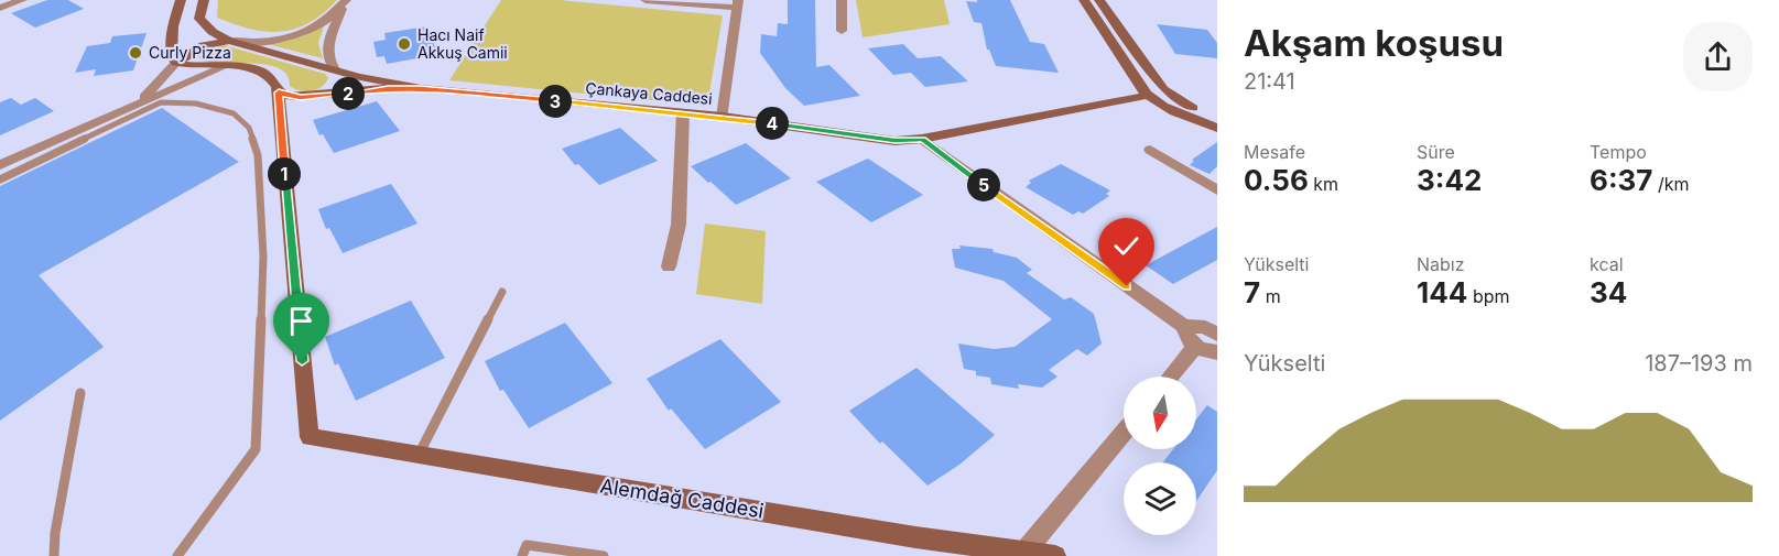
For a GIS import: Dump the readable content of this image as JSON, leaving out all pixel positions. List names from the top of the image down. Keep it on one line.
{"streets":{"main road":["Çankaya Caddesi","Alemdağ Caddesi"]},"places":["Hacı Naif Akkuş Camii","Curly Pizza"],"north":"bottom","page":{"heading":["Akşam koşusu","21:41"],"pins":["2","3","4","1","5"],"stats":[["Mesafe","0.56 km"],["Süre","3:42"],["Tempo","6:37 /km"],["Yükselti","7 m"],["Nabız","144 bpm"],["kcal","34"]],"chart":["Yükselti","187–193 m"]}}
